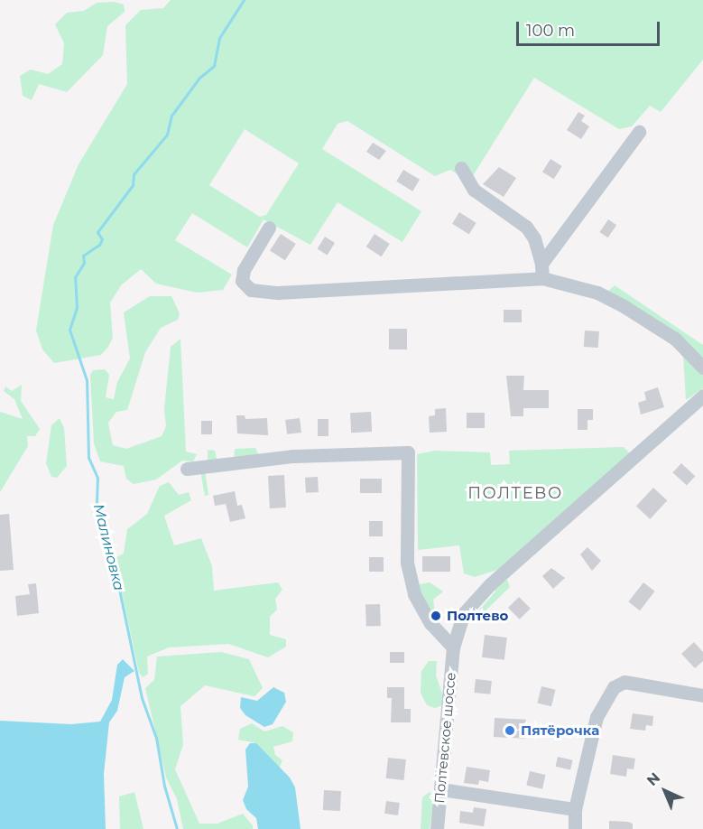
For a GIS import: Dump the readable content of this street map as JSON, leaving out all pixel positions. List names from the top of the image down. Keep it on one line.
{"streets":{"street":["Полтевское шоссе"]},"districts":["ПОЛТЕВО"],"water":["Малиновка"],"places":["Полтево","Пятёрочка"],"scale_bar":"100 m","north":"top left"}
